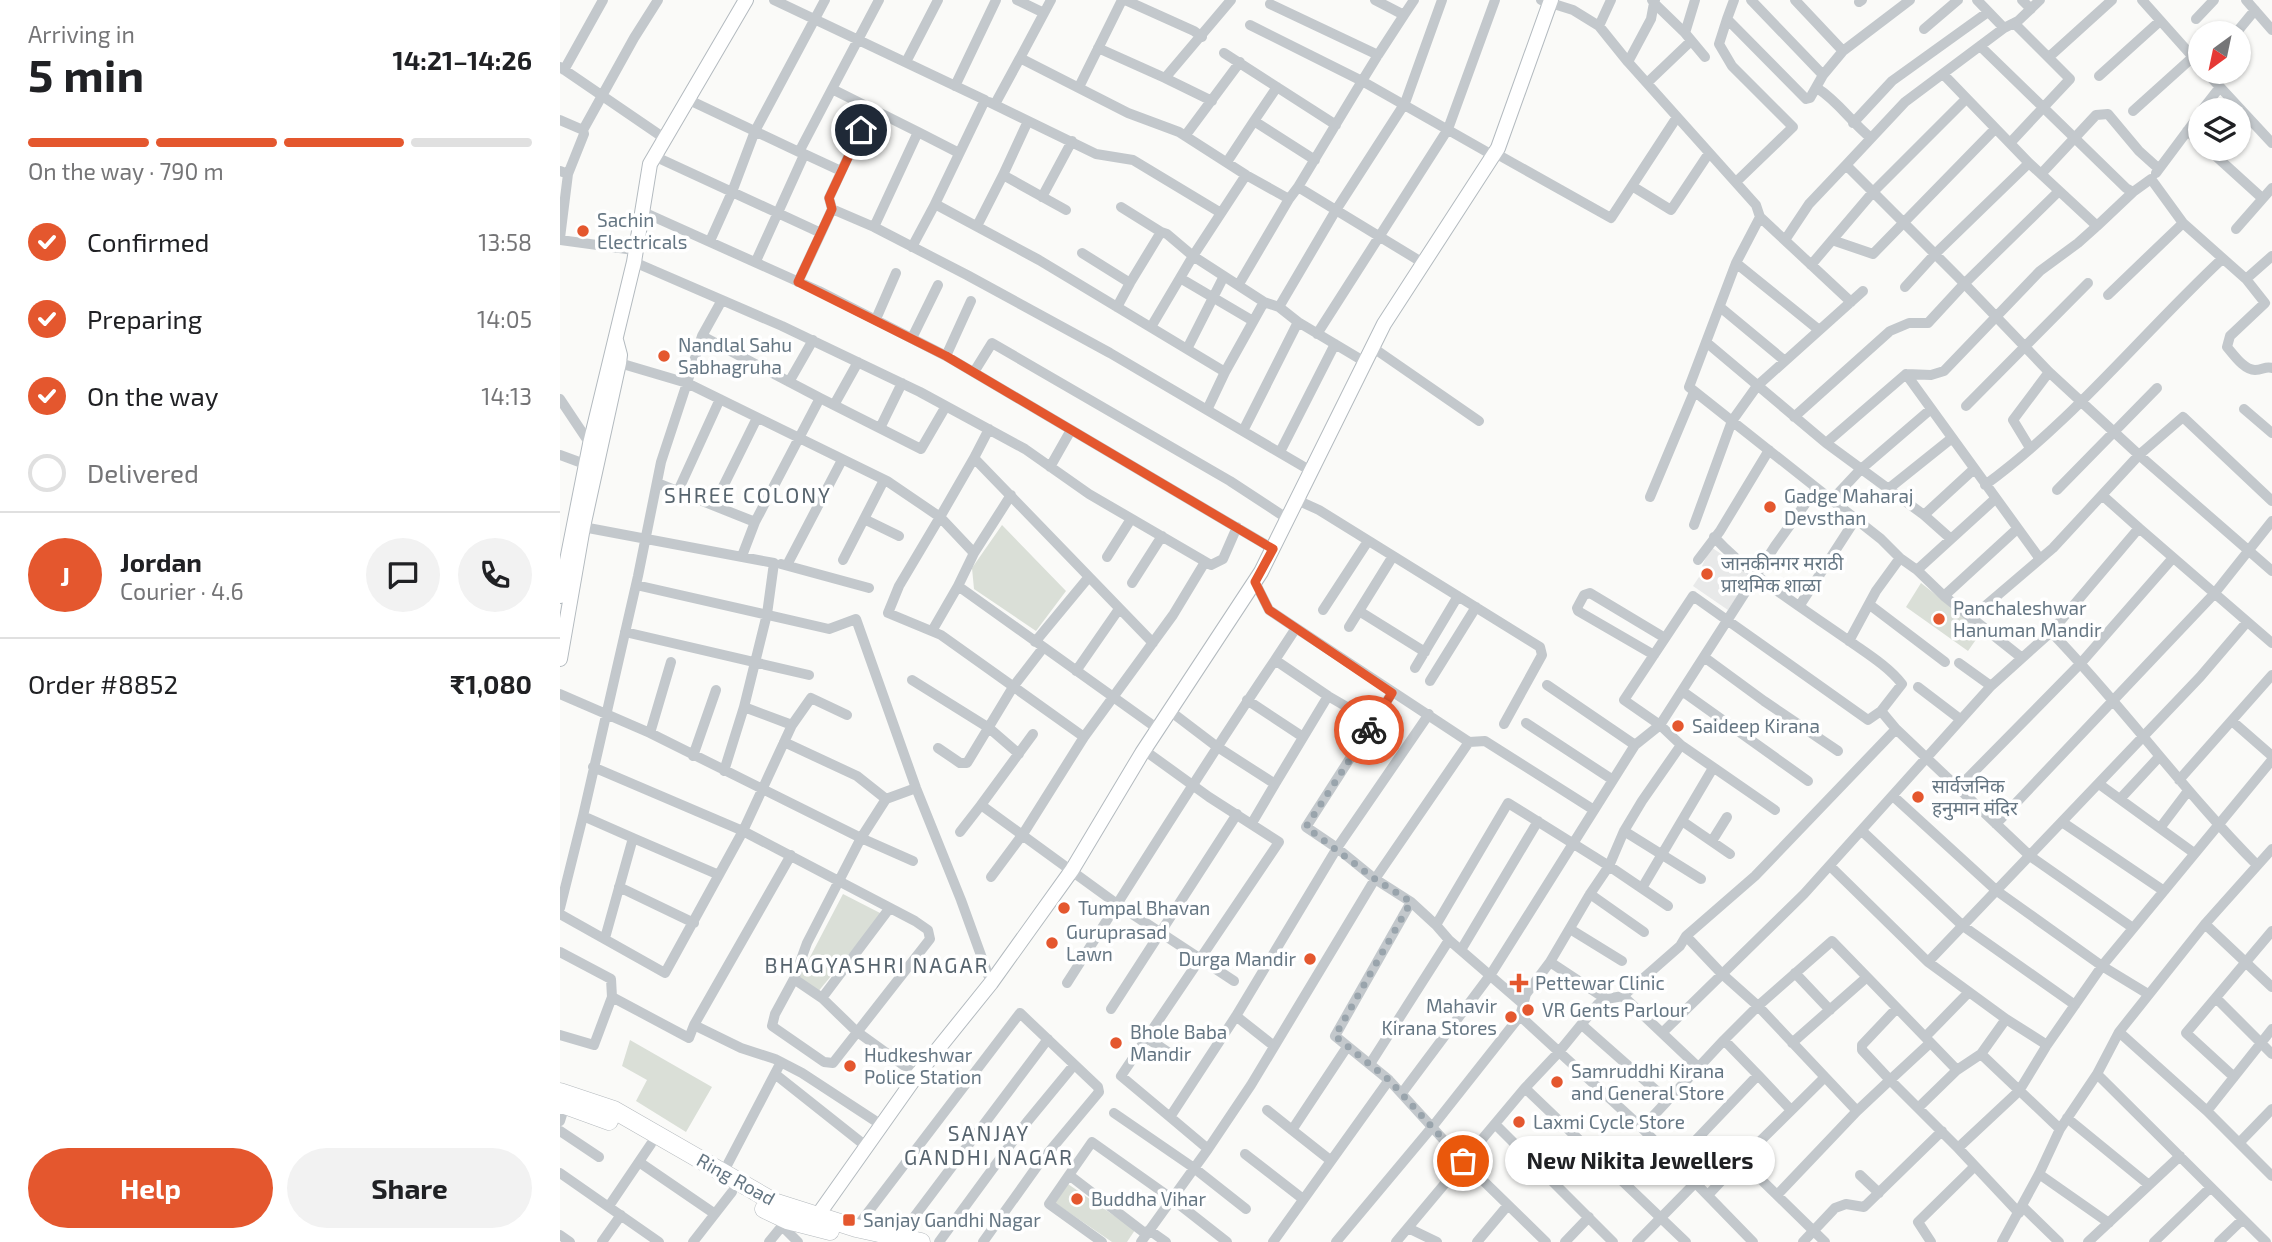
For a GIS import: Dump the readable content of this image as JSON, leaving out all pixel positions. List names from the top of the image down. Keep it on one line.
{"streets":{"highway":["Ring Road"]},"districts":["SHREE COLONY","BHAGYASHRI NAGAR","SANJAY GANDHI NAGAR"],"places":{"other":["Sachin Electricals","Nandlal Sahu Sabhagruha","Gadge Maharaj Devsthan","जानकीनगर मराठी प्राथमिक शाळा","Panchaleshwar Hanuman Mandir","Saideep Kirana","सार्वजनिक हनुमान मंदिर","Tumpal Bhavan","Guruprasad Lawn","Durga Mandir","VR Gents Parlour","Mahavir Kirana Stores","Bhole Baba Mandir","Hudkeshwar Police Station","Samruddhi Kirana and General Store","Laxmi Cycle Store","New Nikita Jewellers","Buddha Vihar"],"health":["Pettewar Clinic"],"transit":["Sanjay Gandhi Nagar"]},"north":"bottom left","page":{"heading":["5 min","Arriving in","14:21–14:26"],"panel":["Jordan","Courier · 4.6","Order #8852","₹1,080"],"bar":"On the way · 790 m","list":[["Confirmed","13:58"],["Preparing","14:05"],["On the way","14:13"],"Delivered"],"round":"J","buttons":["Help","Share"],"bubble":"New Nikita Jewellers"}}
